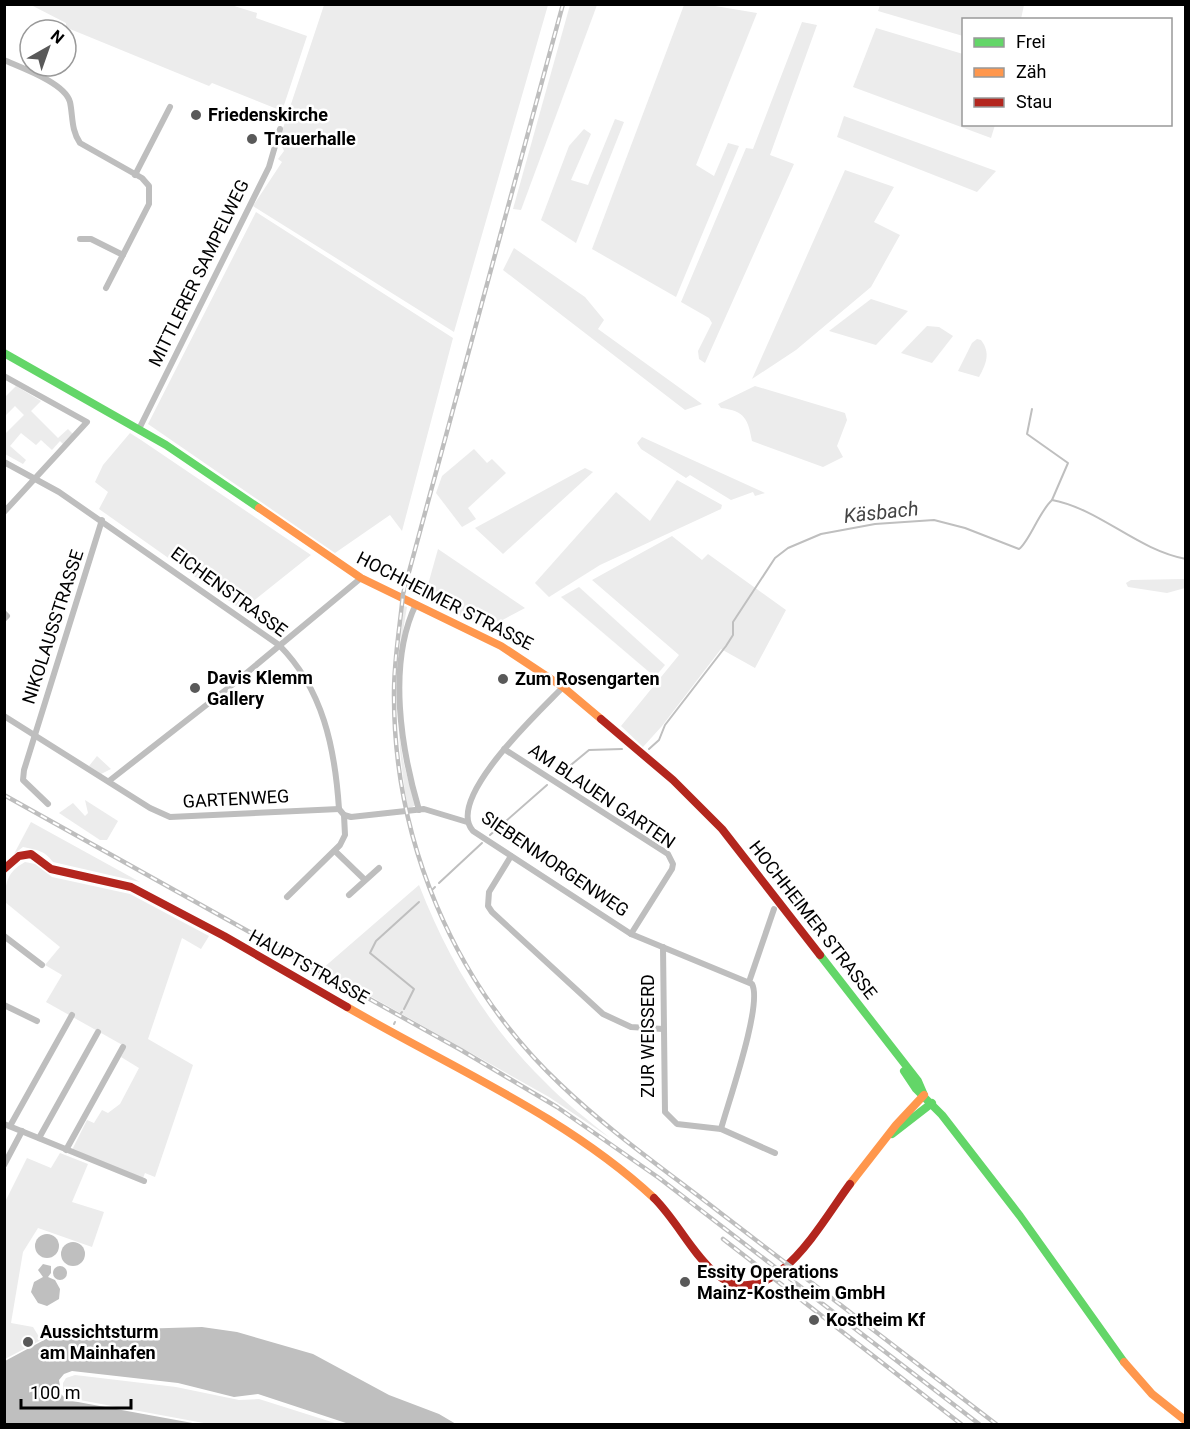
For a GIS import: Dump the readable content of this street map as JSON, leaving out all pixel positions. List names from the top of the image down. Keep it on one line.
{"streets":{"main road":["HOCHHEIMER STRASSE","HAUPTSTRASSE"],"street":["MITTLERER SAMPELWEG","EICHENSTRASSE","NIKOLAUSSTRASSE","AM BLAUEN GARTEN","GARTENWEG","SIEBENMORGENWEG","ZUR WEISSERD"]},"crossings":[["MITTLERER SAMPELWEG","HOCHHEIMER STRASSE"],["EICHENSTRASSE","NIKOLAUSSTRASSE"],["EICHENSTRASSE","GARTENWEG"],["HOCHHEIMER STRASSE","SIEBENMORGENWEG"],["NIKOLAUSSTRASSE","GARTENWEG"],["AM BLAUEN GARTEN","SIEBENMORGENWEG"],["SIEBENMORGENWEG","ZUR WEISSERD"]],"water":["Käsbach"],"places":["Friedenskirche","Trauerhalle","Zum Rosengarten","Davis Klemm Gallery","Essity Operations Mainz-Kostheim GmbH","Kostheim Kf","Aussichtsturm am Mainhafen"],"legend":["Frei","Zäh","Stau"],"scale_bar":"100 m","north":"top right"}
